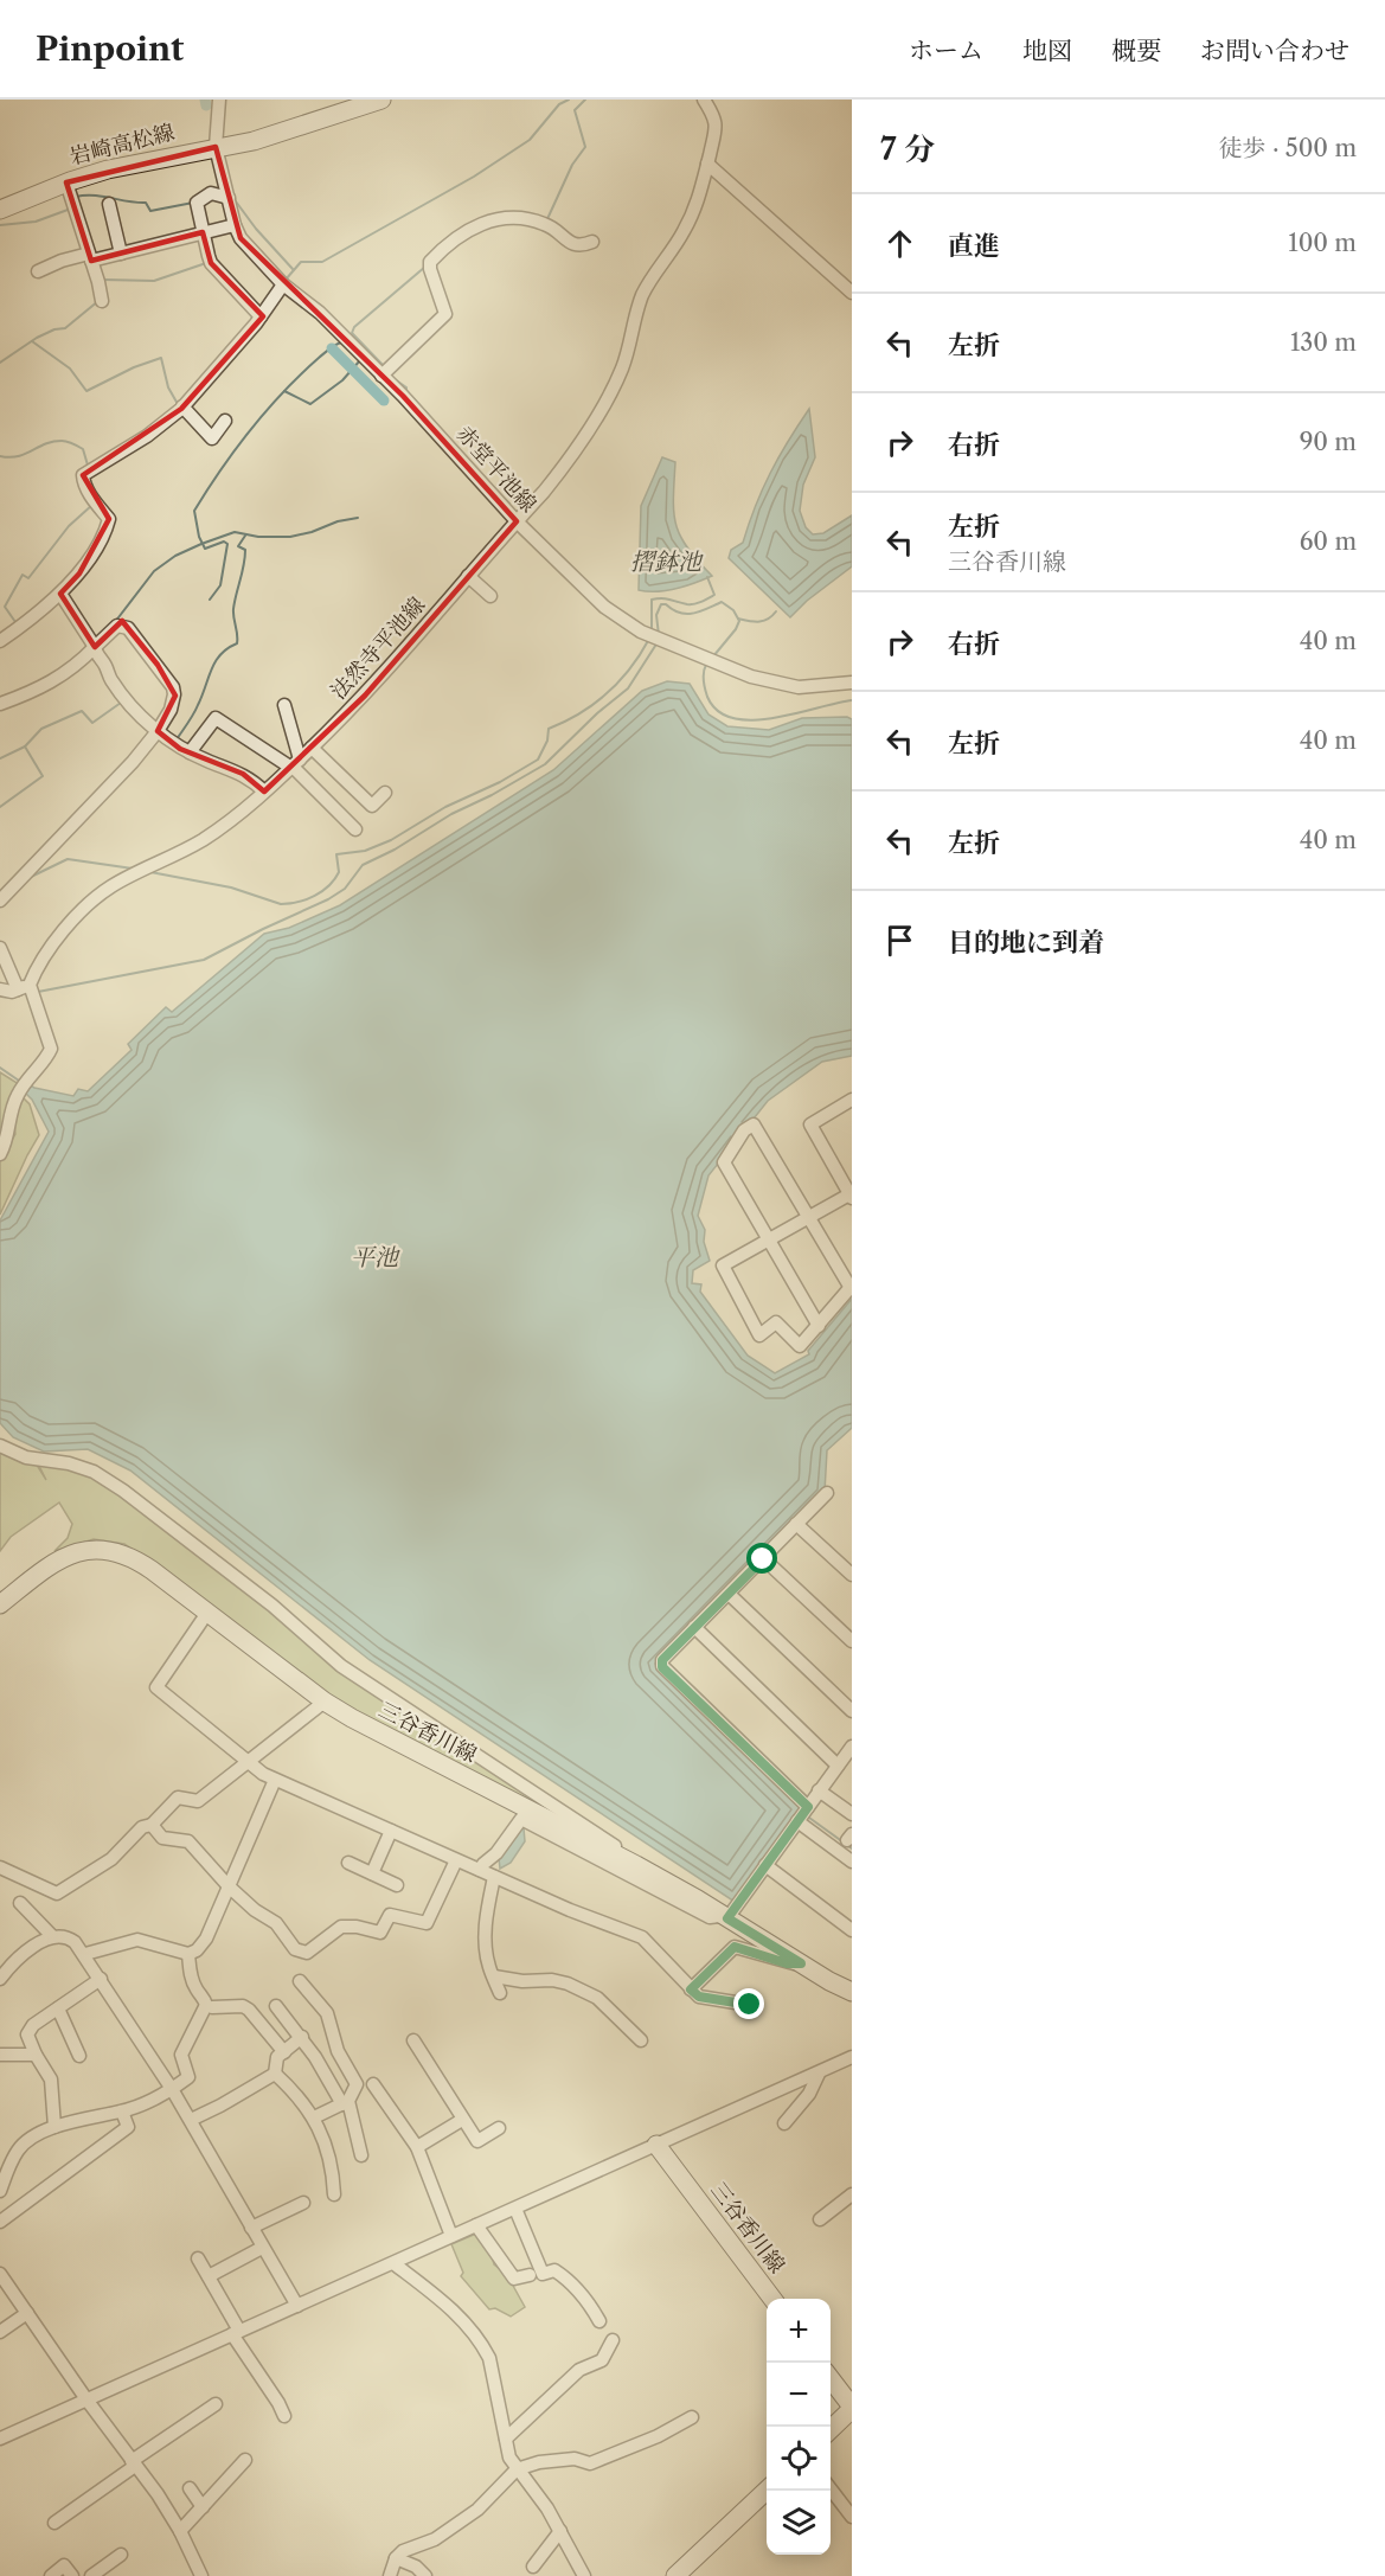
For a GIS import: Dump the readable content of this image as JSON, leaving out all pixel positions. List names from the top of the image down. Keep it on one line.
{"streets":{"main road":["岩崎高松線","三谷香川線"],"street":["赤堂平池線","法然寺平池線"]},"crossings":[["岩崎高松線","赤堂平池線"],["赤堂平池線","法然寺平池線"]],"water":["摺鉢池","平池"],"page":{"header":"Pinpoint","nav":["ホーム","地図","概要","お問い合わせ"],"heading":["7 分","徒歩 · 500 m"],"list":[["直進","100 m"],["左折","130 m"],["右折","90 m"],["左折","三谷香川線","60 m"],["右折","40 m"],["左折","40 m"],["左折","40 m"],"目的地に到着"],"map_buttons":["+","−"]}}
